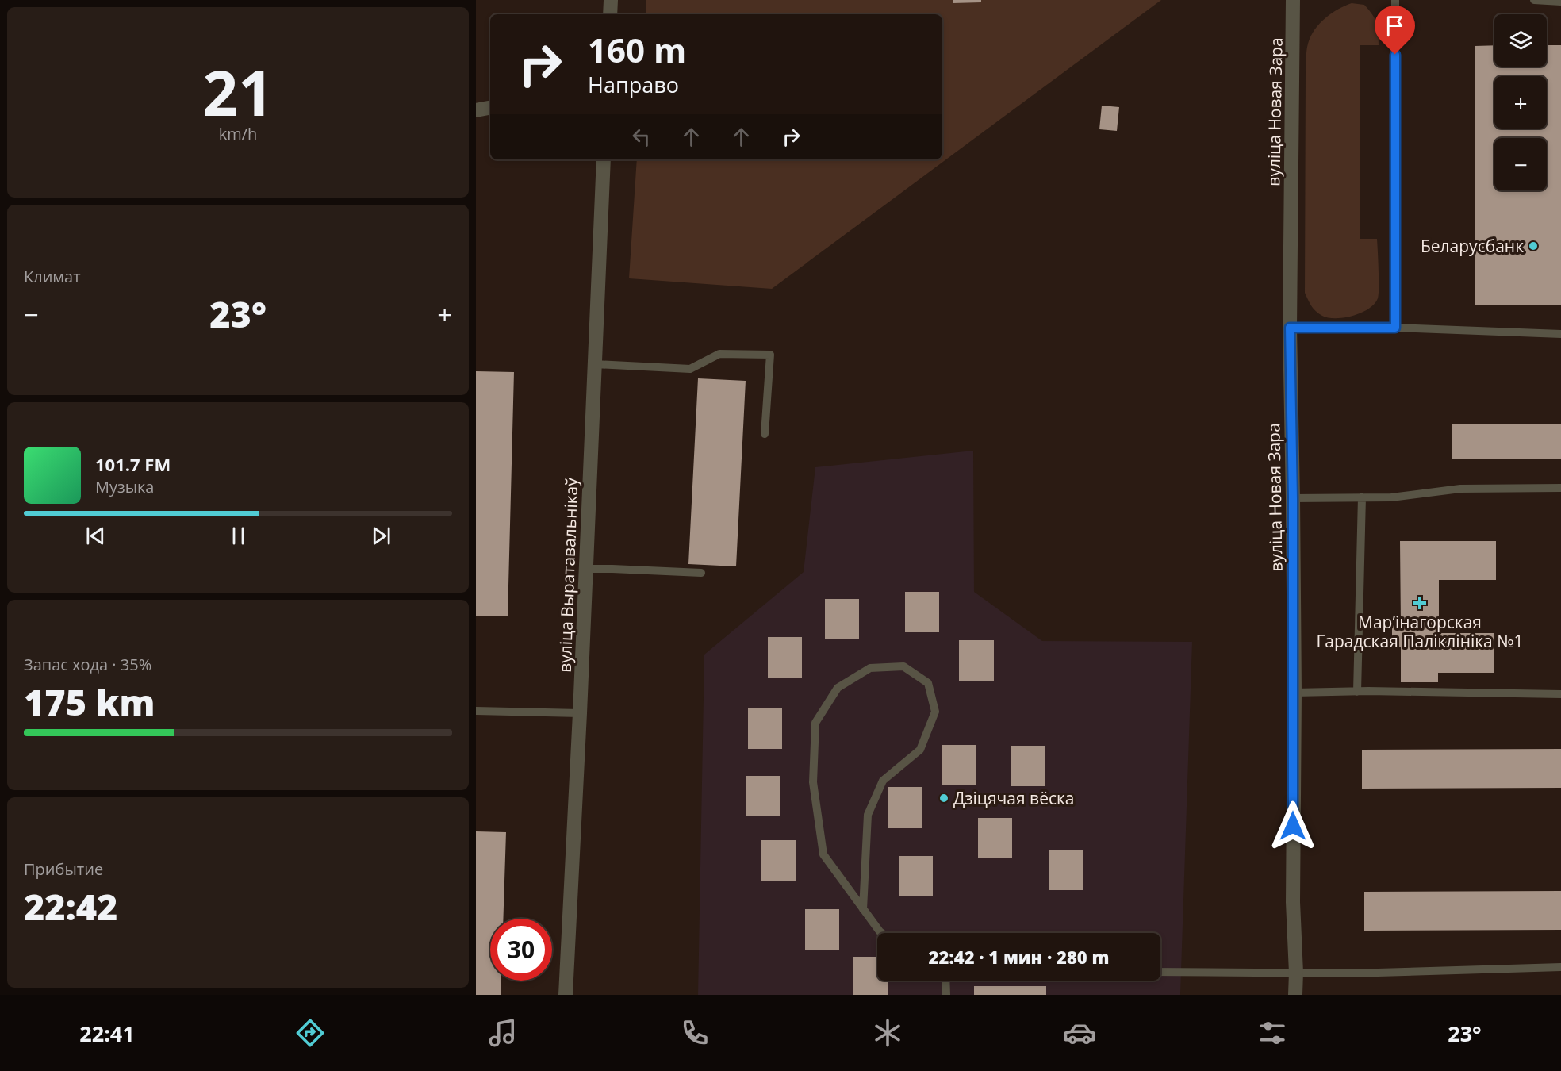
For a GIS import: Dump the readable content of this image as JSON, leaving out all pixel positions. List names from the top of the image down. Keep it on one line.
{"streets":{"street":["вуліца Новая Зара","вуліца Выратавальнікаў"]},"places":{"other":["Беларусбанк","Дзіцячая вёска"],"health":["Марʼінагорская Гарадская Паліклініка №1"]},"page":{"tile":[["21","km/h"],"Климат",["Запас хода · 35%","175 km"],["Прибытие","22:42"]],"map_buttons":["+","−"],"turn":["160 m","Направо"],"heat":["−","23°","+"],"song":["101.7 FM","Музыка"],"limit":"30","trip":"22:42 · 1 мин · 280 m","tabs":["22:41","23°"]}}
